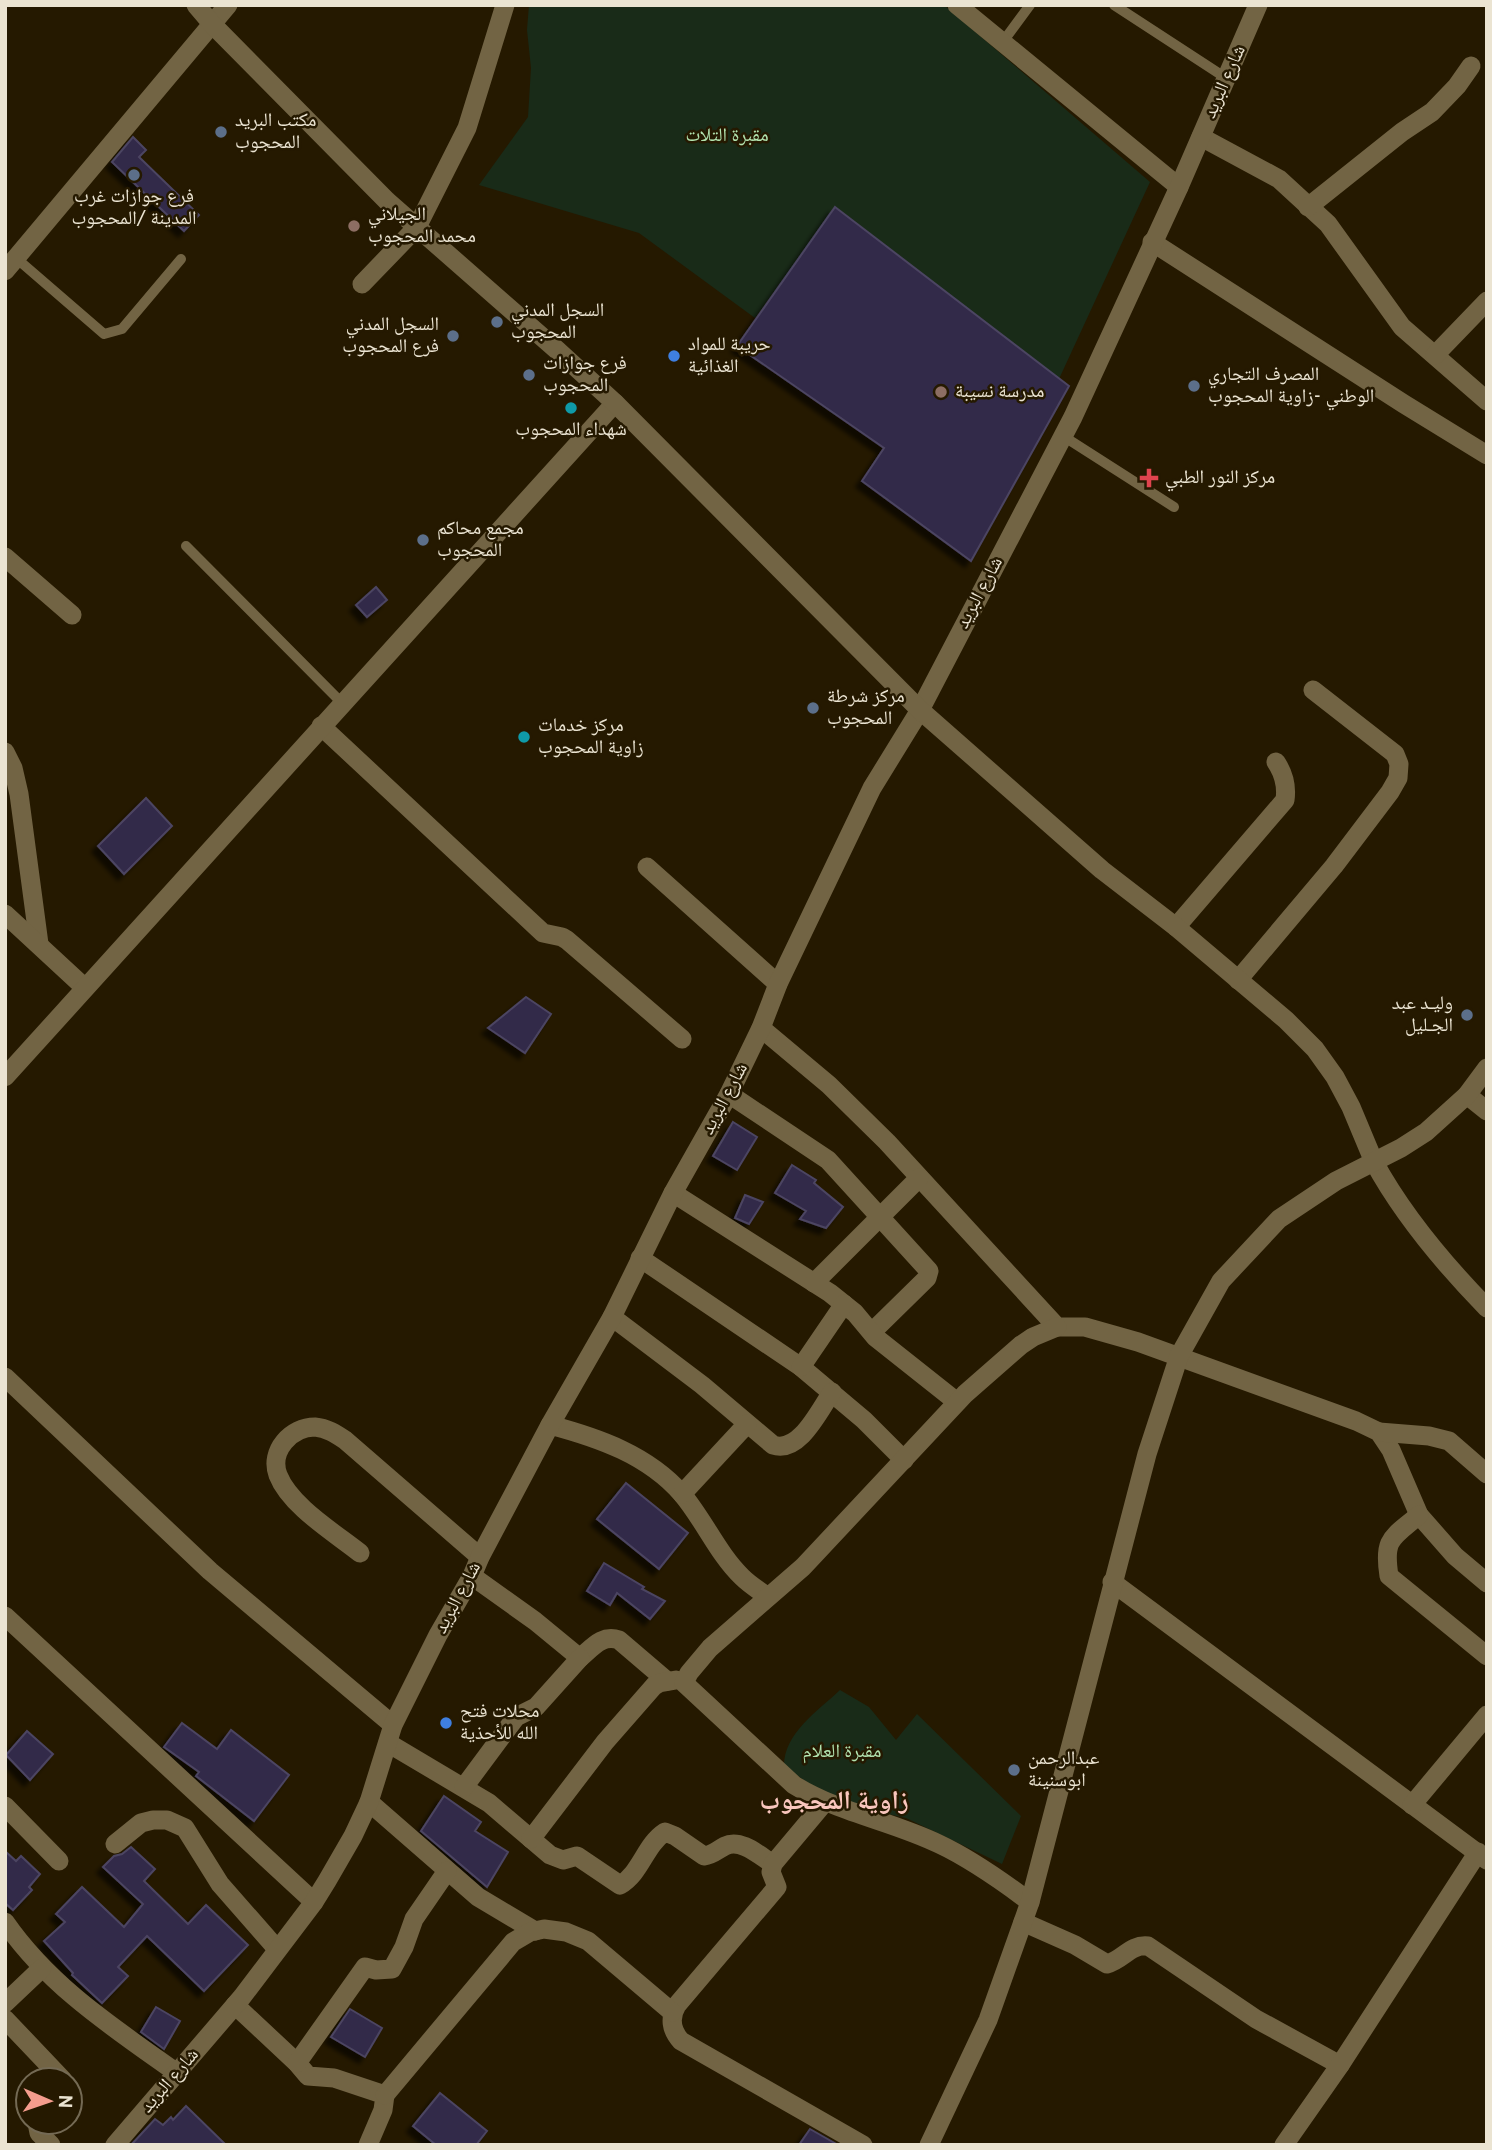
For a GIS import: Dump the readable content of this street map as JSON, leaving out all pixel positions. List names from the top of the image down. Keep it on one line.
{"streets":{"street":["شارع البريد"]},"districts":["زاوية المحجوب"],"parks":["مقبرة التلات","مقبرة العلام"],"places":{"other":["مكتب البريد المحجوب","فرع جوازات غرب المدينة /المحجوب","الجيلاني محمد المحجوب","السجل المدني المحجوب","السجل المدني فرع المحجوب","حريبة للمواد الغذائية","فرع جوازات المحجوب","المصرف التجاري الوطني -زاوية المحجوب","مدرسة نسيبة","شهداء المحجوب","مجمع محاكم المحجوب","مركز شرطة المحجوب","مركز خدمات زاوية المحجوب","وليـد عبد الجـليل","محلات فتح الله للأحذية","عبدالرحمن ابوسنينة"],"health":["مركز النور الطبي"]},"north":"right"}
